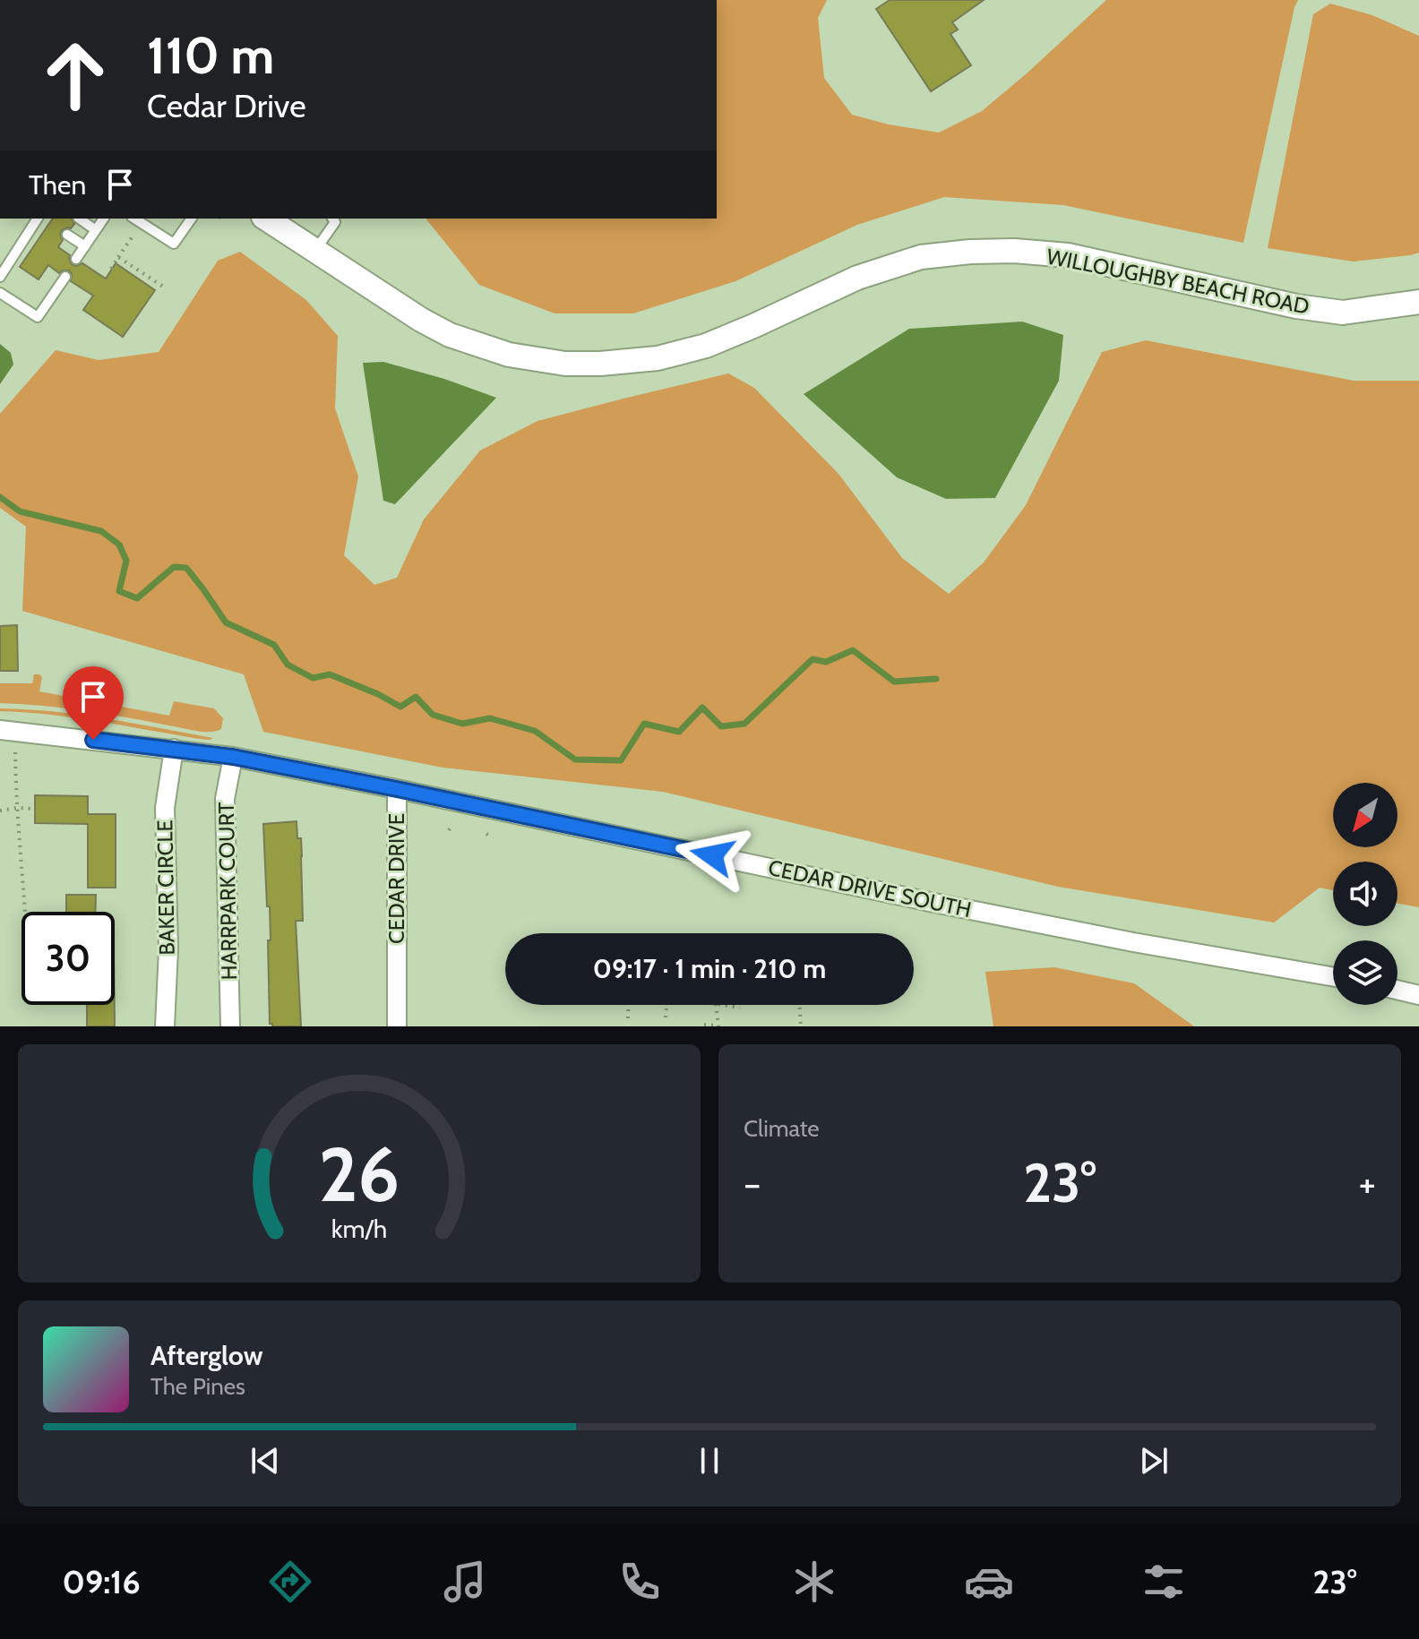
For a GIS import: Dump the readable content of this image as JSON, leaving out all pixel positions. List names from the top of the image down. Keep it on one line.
{"streets":{"street":["WILLOUGHBY BEACH ROAD","CEDAR DRIVE","BAKER CIRCLE","CEDAR DRIVE SOUTH","HARRPARK COURT"]},"crossings":[["CEDAR DRIVE","BAKER CIRCLE"],["CEDAR DRIVE","CEDAR DRIVE SOUTH"],["CEDAR DRIVE","HARRPARK COURT"]],"north":"bottom left","page":{"turn":["110 m","Cedar Drive"],"then":"Then","limit":"30","trip":"09:17 · 1 min · 210 m","tile":"Climate","heat":["−","23°","+"],"song":["Afterglow","The Pines"],"tabs":["09:16","23°"],"gauge":["26","km/h"]}}
